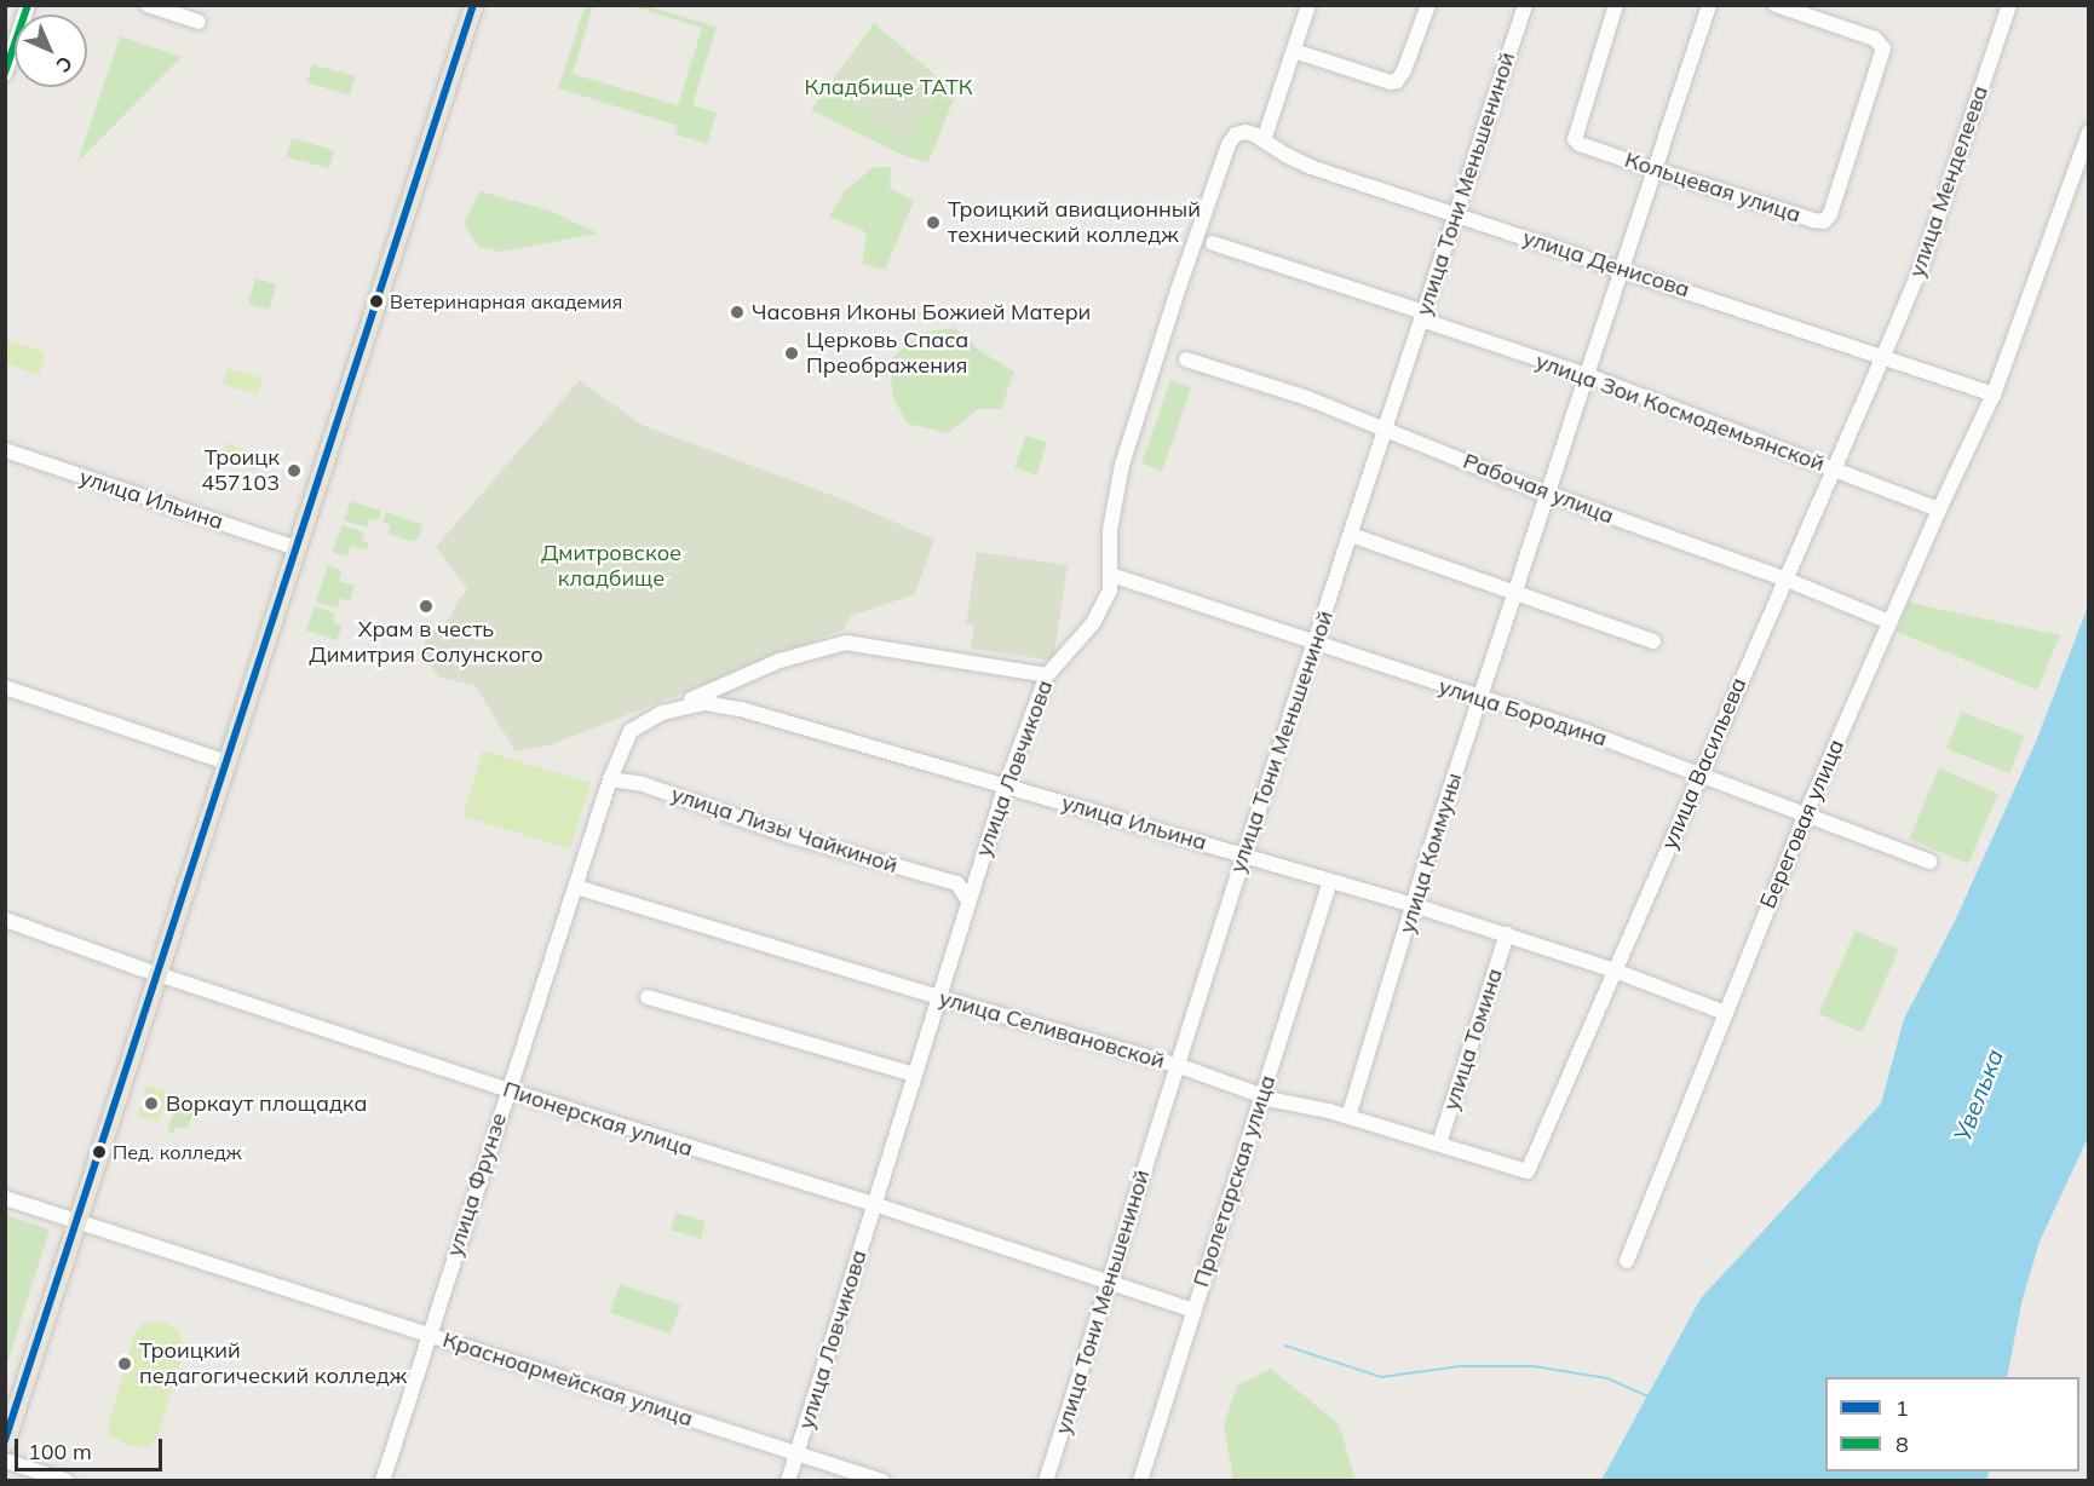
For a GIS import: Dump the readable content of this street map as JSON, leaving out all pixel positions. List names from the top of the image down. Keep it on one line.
{"streets":{"street":["улица Менделеева","улица Тони Меньшениной","Кольцевая улица","улица Денисова","улица Зои Космодемьянской","Рабочая улица","улица Ильина","улица Бородина","улица Васильева","улица Ловчикова","Береговая улица","улица Лизы Чайкиной","улица Коммуны","улица Селивановской","улица Томина","Пионерская улица","Пролетарская улица","улица Фрунзе","Красноармейская улица"]},"crossings":[["улица Менделеева","улица Денисова"],["улица Менделеева","улица Васильева"],["улица Тони Меньшениной","улица Денисова"],["улица Тони Меньшениной","улица Зои Космодемьянской"],["улица Тони Меньшениной","Рабочая улица"],["улица Тони Меньшениной","улица Ильина"],["улица Тони Меньшениной","улица Бородина"],["улица Тони Меньшениной","улица Селивановской"],["улица Тони Меньшениной","Пионерская улица"],["Кольцевая улица","улица Коммуны"],["улица Денисова","улица Васильева"],["улица Денисова","улица Ловчикова"],["улица Денисова","Береговая улица"],["улица Денисова","улица Коммуны"],["улица Зои Космодемьянской","улица Васильева"],["улица Зои Космодемьянской","Береговая улица"],["улица Зои Космодемьянской","улица Коммуны"],["Рабочая улица","улица Васильева"],["Рабочая улица","Береговая улица"],["Рабочая улица","улица Коммуны"],["улица Ильина","улица Васильева"],["улица Ильина","улица Ловчикова"],["улица Ильина","Береговая улица"],["улица Ильина","улица Коммуны"],["улица Ильина","улица Томина"],["улица Ильина","Пролетарская улица"],["улица Ильина","улица Фрунзе"],["улица Бородина","улица Васильева"],["улица Бородина","улица Ловчикова"],["улица Бородина","Береговая улица"],["улица Бородина","улица Коммуны"],["улица Васильева","улица Селивановской"],["улица Ловчикова","улица Селивановской"],["улица Ловчикова","Пионерская улица"],["улица Ловчикова","Красноармейская улица"],["улица Лизы Чайкиной","улица Фрунзе"],["улица Коммуны","улица Селивановской"],["улица Селивановской","улица Томина"],["улица Селивановской","Пролетарская улица"],["улица Селивановской","улица Фрунзе"],["Пионерская улица","Пролетарская улица"],["Пионерская улица","улица Фрунзе"],["улица Фрунзе","Красноармейская улица"]],"water":["Увелька"],"parks":["Кладбище ТАТК","Дмитровское кладбище"],"places":["Троицкий авиационный технический колледж","Ветеринарная академия","Часовня Иконы Божией Матери","Церковь Спаса Преображения","Троицк 457103","Храм в честь Димитрия Солунского","Воркаут площадка","Пед. колледж","Троицкий педагогический колледж"],"lines":["transit line 1","transit line 8"],"legend":["1","8"],"scale_bar":"100 m","north":"bottom right"}
